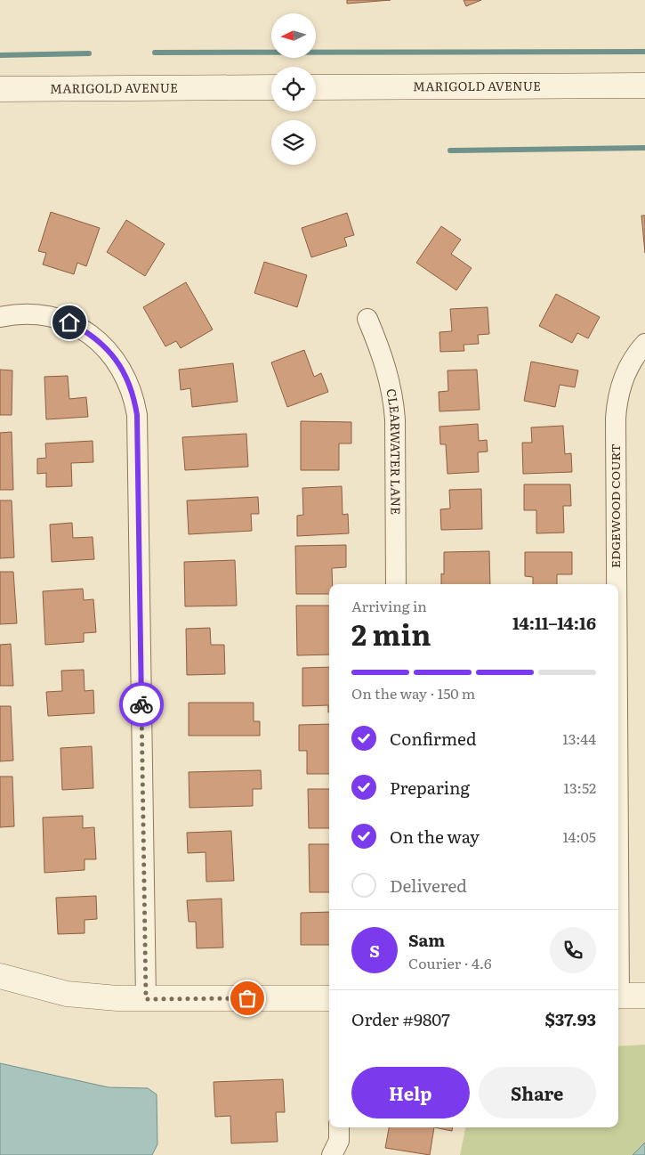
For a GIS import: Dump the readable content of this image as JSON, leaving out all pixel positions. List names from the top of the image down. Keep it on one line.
{"streets":{"main road":["MARIGOLD AVENUE"],"street":["CLEARWATER LANE","EDGEWOOD COURT"]},"north":"left","page":{"heading":["2 min","Arriving in","14:11–14:16"],"panel":["Sam","Courier · 4.6","Order #9807","$37.93"],"bar":"On the way · 150 m","list":[["Confirmed","13:44"],["Preparing","13:52"],["On the way","14:05"],"Delivered"],"round":"S","buttons":["Help","Share"]}}
